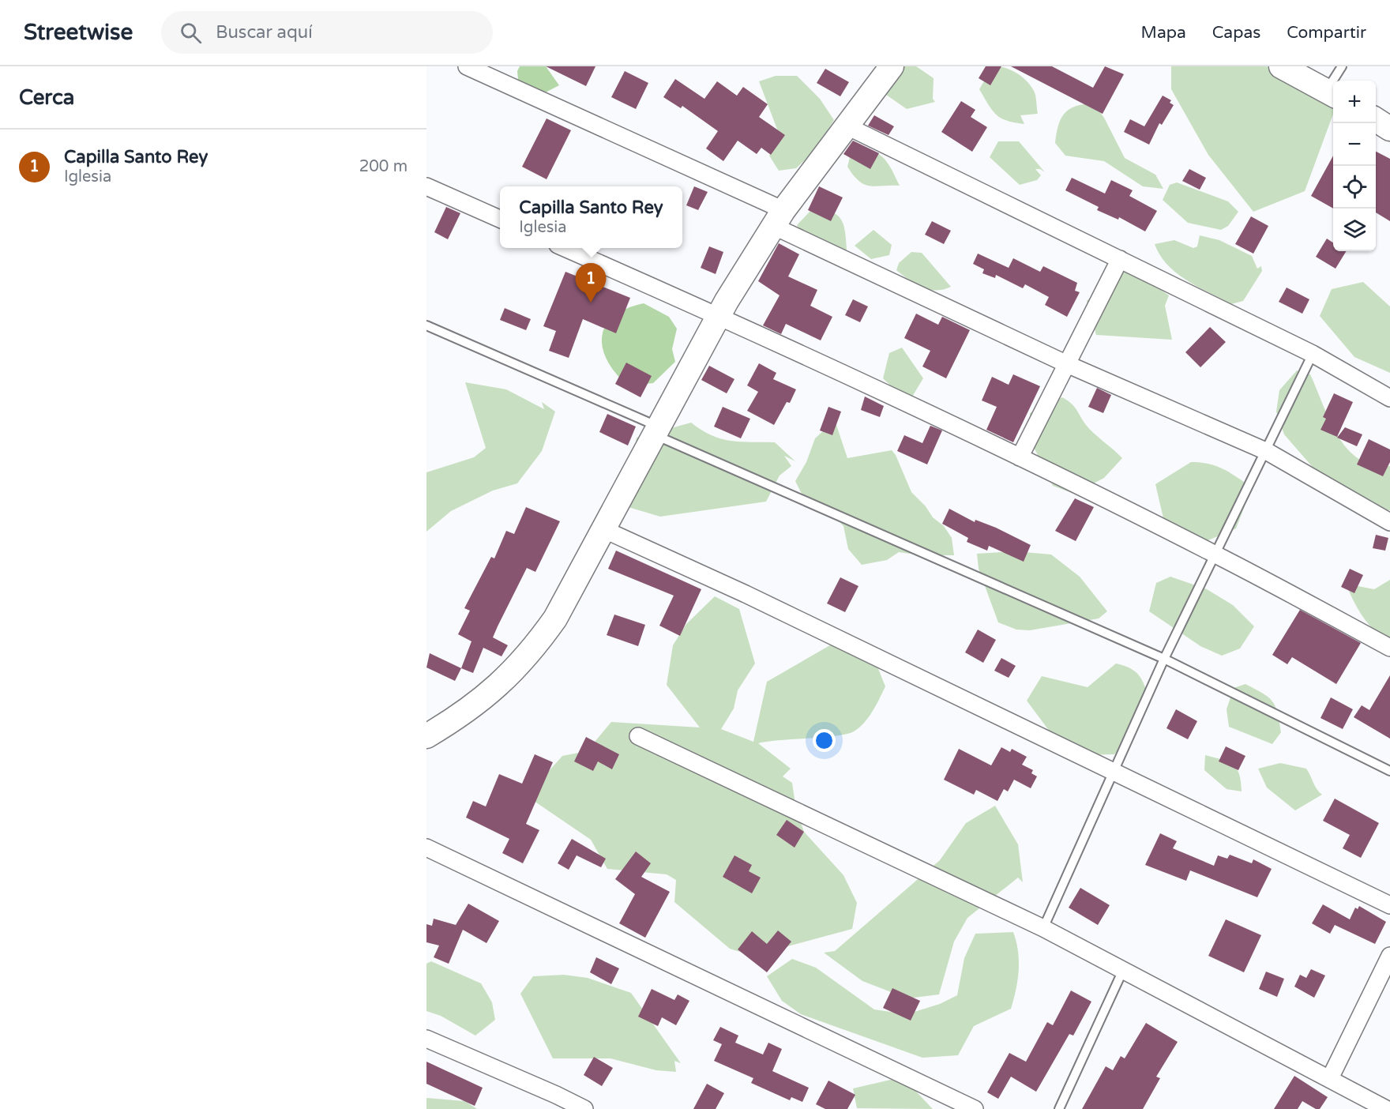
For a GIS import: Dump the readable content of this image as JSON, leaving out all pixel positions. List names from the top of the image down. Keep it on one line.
{"page":{"header":"Streetwise","search":"Buscar aquí","nav":["Mapa","Capas","Compartir"],"heading":"Cerca","map_buttons":["+","−"],"list":[{"mark":"1","name":"Capilla Santo Rey","note":"Iglesia","value":"200 m"}],"popup":["Capilla Santo Rey","Iglesia"],"pins":"1"}}
